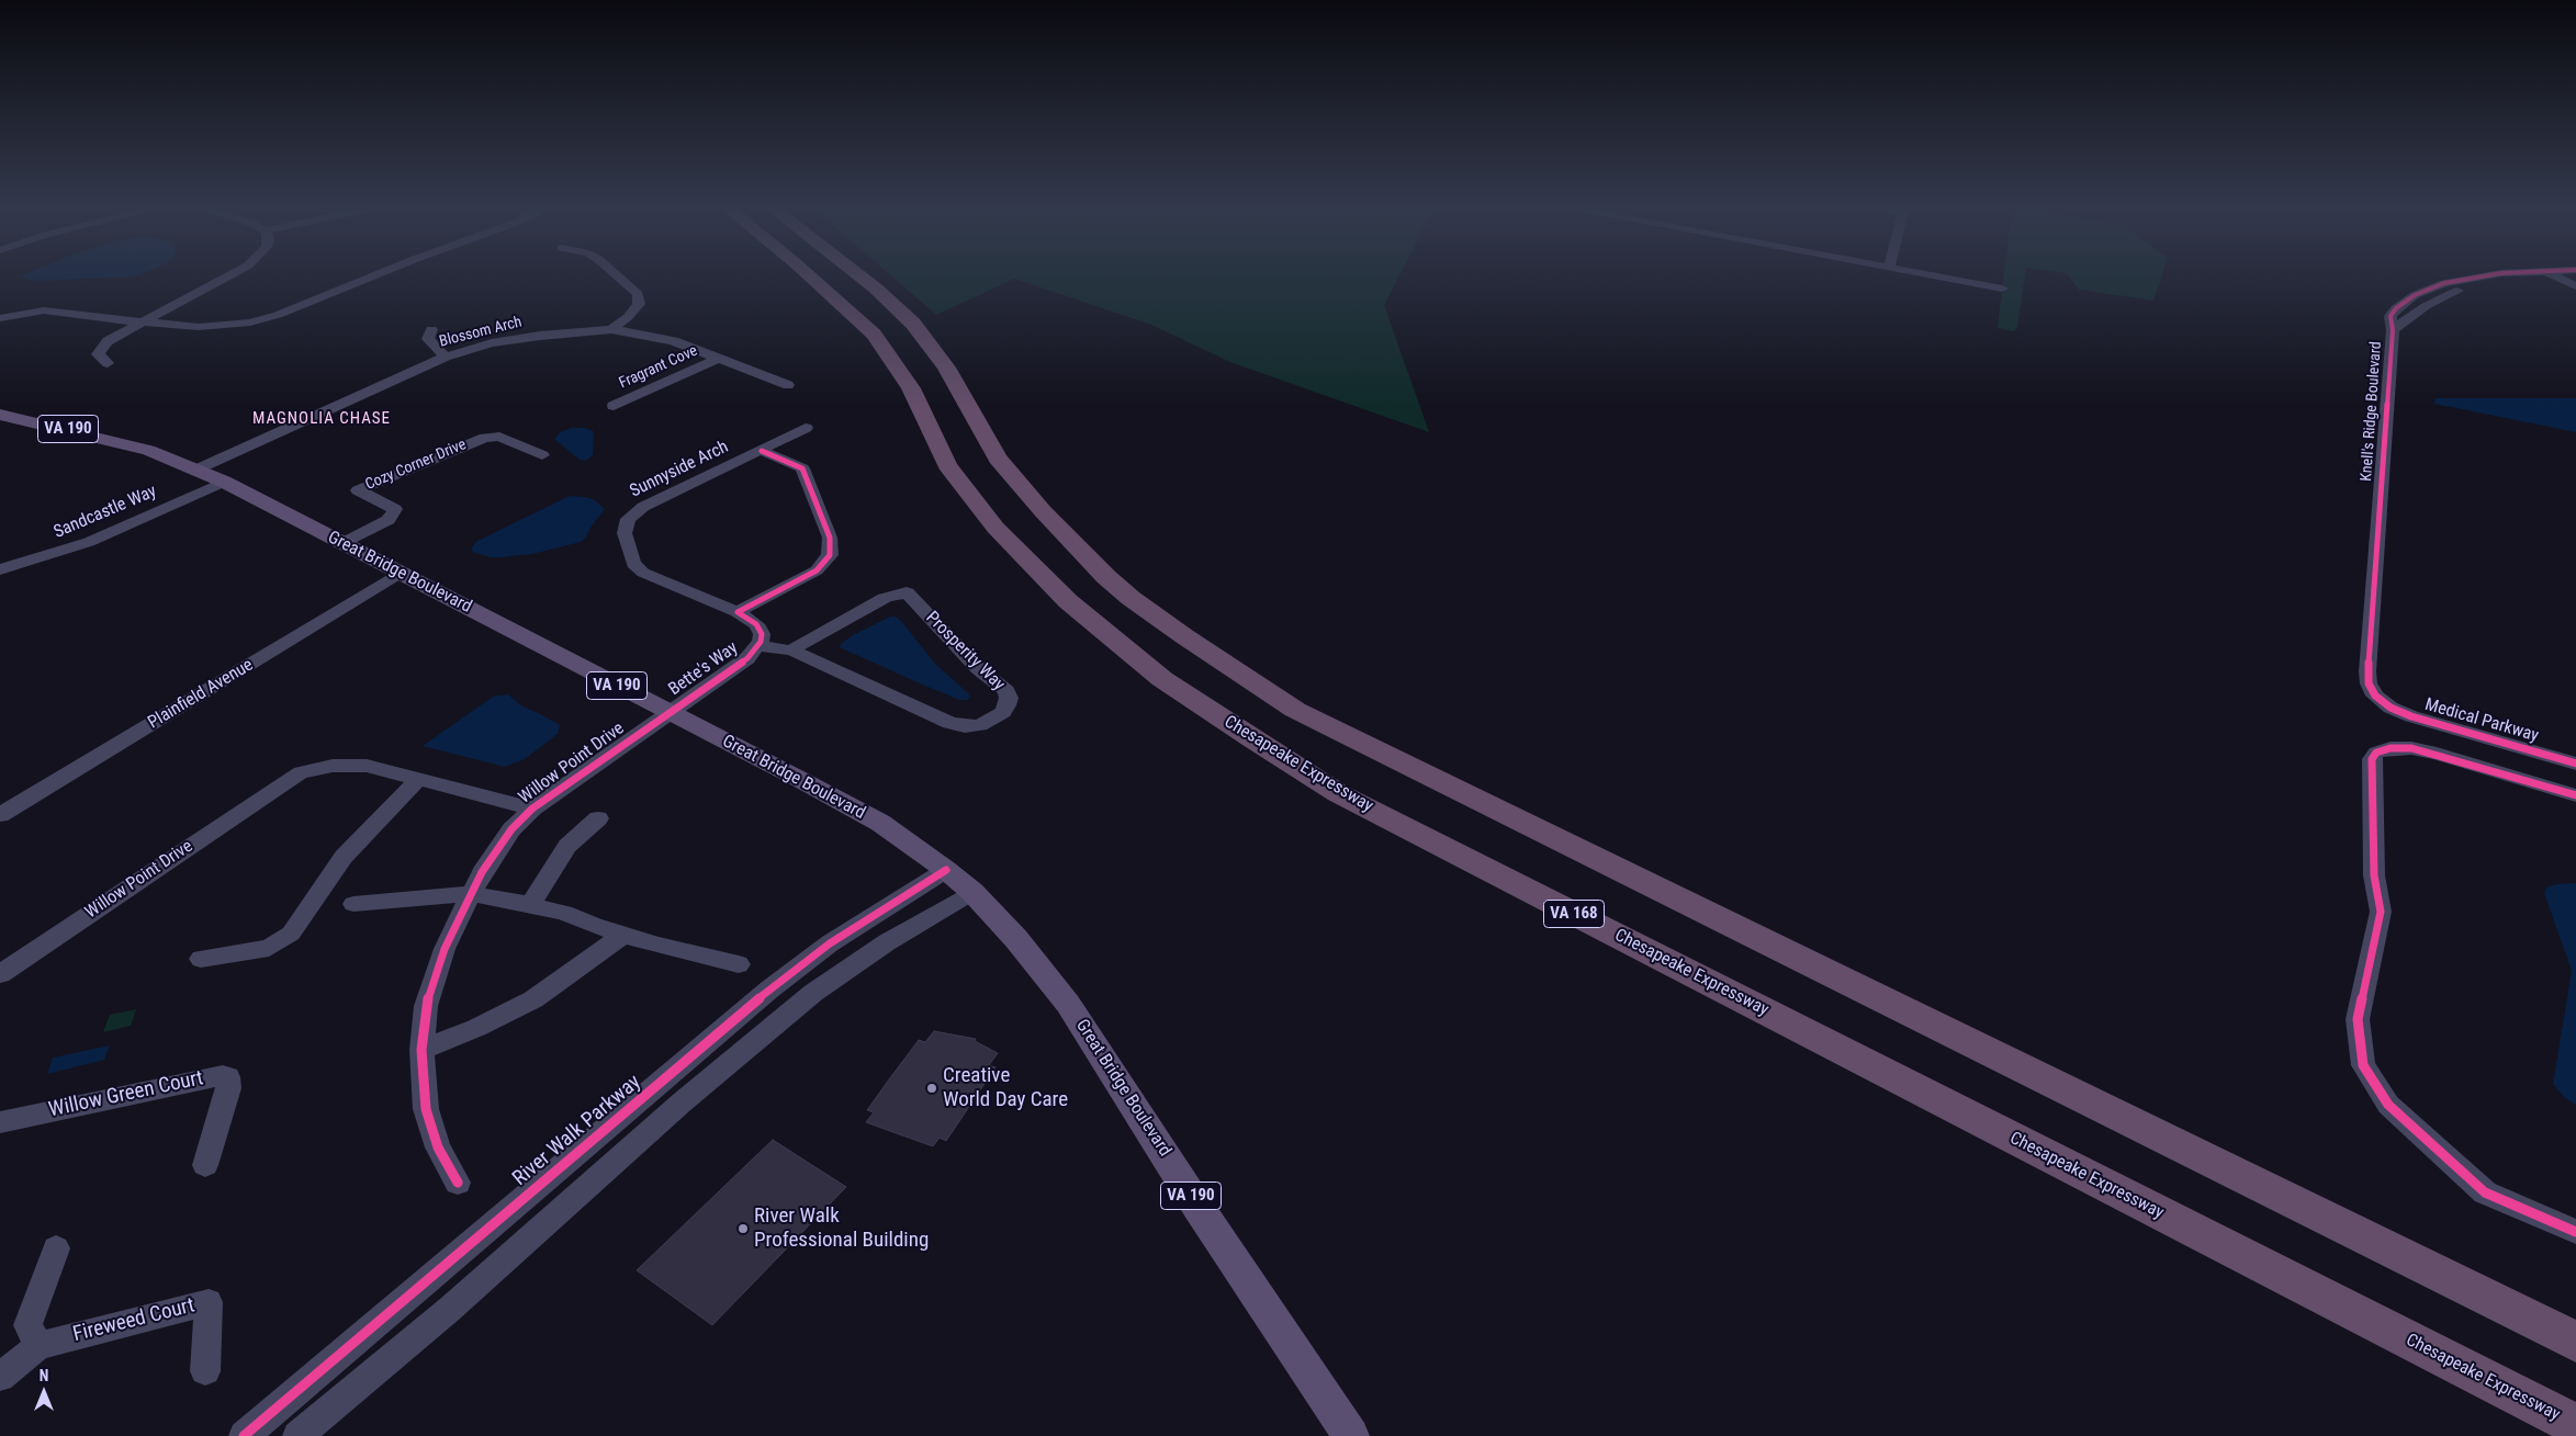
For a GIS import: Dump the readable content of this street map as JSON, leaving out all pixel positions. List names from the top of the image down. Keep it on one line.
{"streets":{"highway":["Chesapeake Expressway","VA 168"],"main road":["VA 190","Great Bridge Boulevard"],"street":["Blossom Arch","Fragrant Cove","Knell's Ridge Boulevard","Cozy Corner Drive","Sunnyside Arch","Sandcastle Way","Prosperity Way","Bette's Way","Plainfield Avenue","Medical Parkway","Willow Point Drive","Willow Green Court","River Walk Parkway","Fireweed Court"]},"crossings":[["Blossom Arch","Fragrant Cove"],["Blossom Arch","Great Bridge Boulevard"],["Knell's Ridge Boulevard","Medical Parkway"],["Cozy Corner Drive","Great Bridge Boulevard"],["Sunnyside Arch","Bette's Way"],["Sandcastle Way","Great Bridge Boulevard"],["Great Bridge Boulevard","Bette's Way"],["Great Bridge Boulevard","Plainfield Avenue"],["Great Bridge Boulevard","Willow Point Drive"],["Great Bridge Boulevard","River Walk Parkway"],["Prosperity Way","Bette's Way"],["Bette's Way","Willow Point Drive"]],"districts":["MAGNOLIA CHASE"],"places":["Creative World Day Care","River Walk Professional Building"],"north":"top"}
